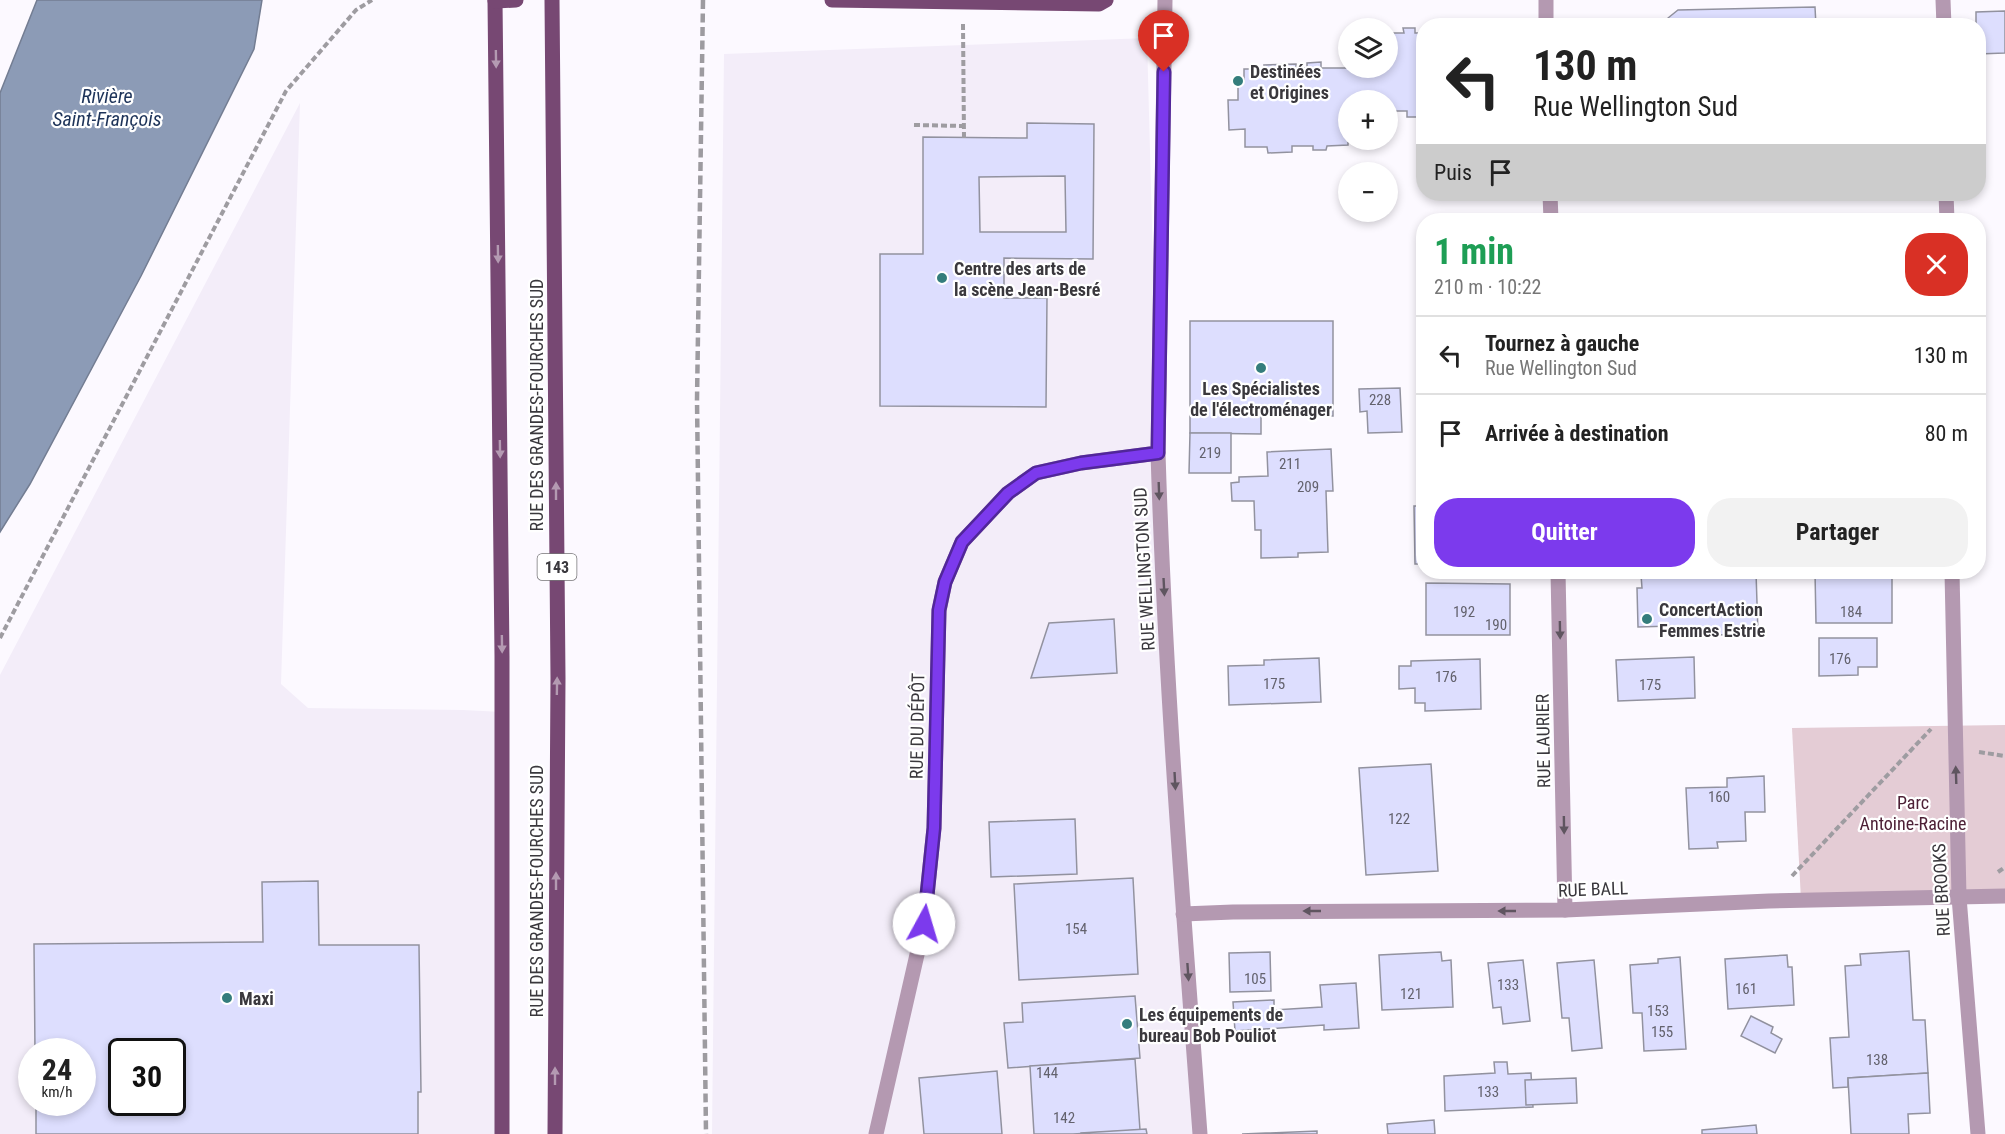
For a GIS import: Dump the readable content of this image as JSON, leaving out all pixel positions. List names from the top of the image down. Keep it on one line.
{"streets":{"main road":["RUE DES GRANDES-FOURCHES SUD","143"],"street":["RUE WELLINGTON SUD","RUE DU DÉPÔT","RUE LAURIER","RUE BALL","RUE BROOKS"]},"crossings":[["RUE WELLINGTON SUD","RUE DU DÉPÔT"],["RUE WELLINGTON SUD","RUE BALL"],["RUE LAURIER","RUE BALL"],["RUE BALL","RUE BROOKS"]],"one_way":["RUE WELLINGTON SUD","RUE LAURIER","RUE BALL"],"water":["Rivière Saint-François"],"parks":["Parc Antoine-Racine"],"places":["Destinées et Origines","Centre des arts de la scène Jean-Besré","Les Spécialistes de l'électroménager","ConcertAction Femmes Estrie","Maxi","Les équipements de bureau Bob Pouliot"],"house_numbers":["228","219","211","209","192","184","190","176","176","175","175","160","122","154","105","133","161","121","153","155","138","144","133","142"],"page":{"map_buttons":["+","−"],"turn":["130 m","Rue Wellington Sud"],"then":"Puis","heading":["1 min","210 m · 10:22"],"list":[{"name":"Tournez à gauche","note":"Rue Wellington Sud","value":"130 m"},{"name":"Arrivée à destination","value":"80 m"}],"buttons":["Quitter","Partager"],"speed":"24 km/h","limit":"30"}}
